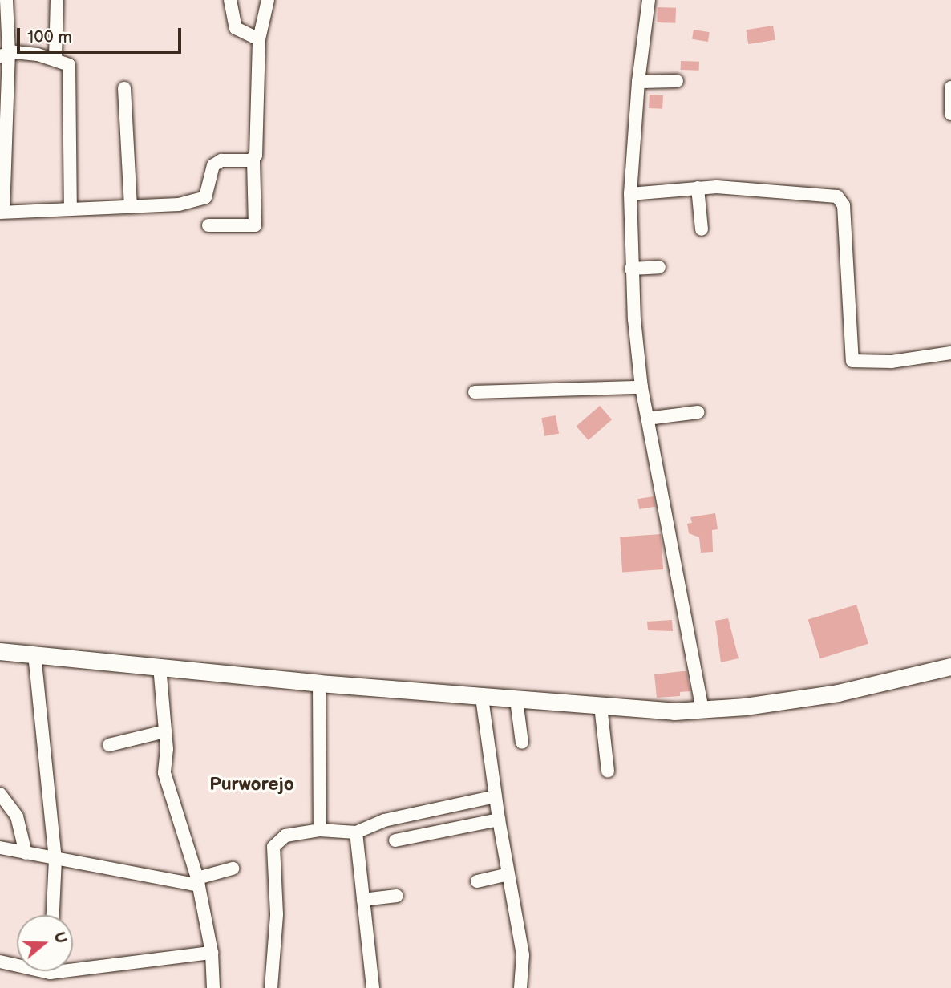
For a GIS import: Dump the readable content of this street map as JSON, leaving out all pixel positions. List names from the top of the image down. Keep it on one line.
{"districts":["Purworejo"],"scale_bar":"100 m","north":"right"}
